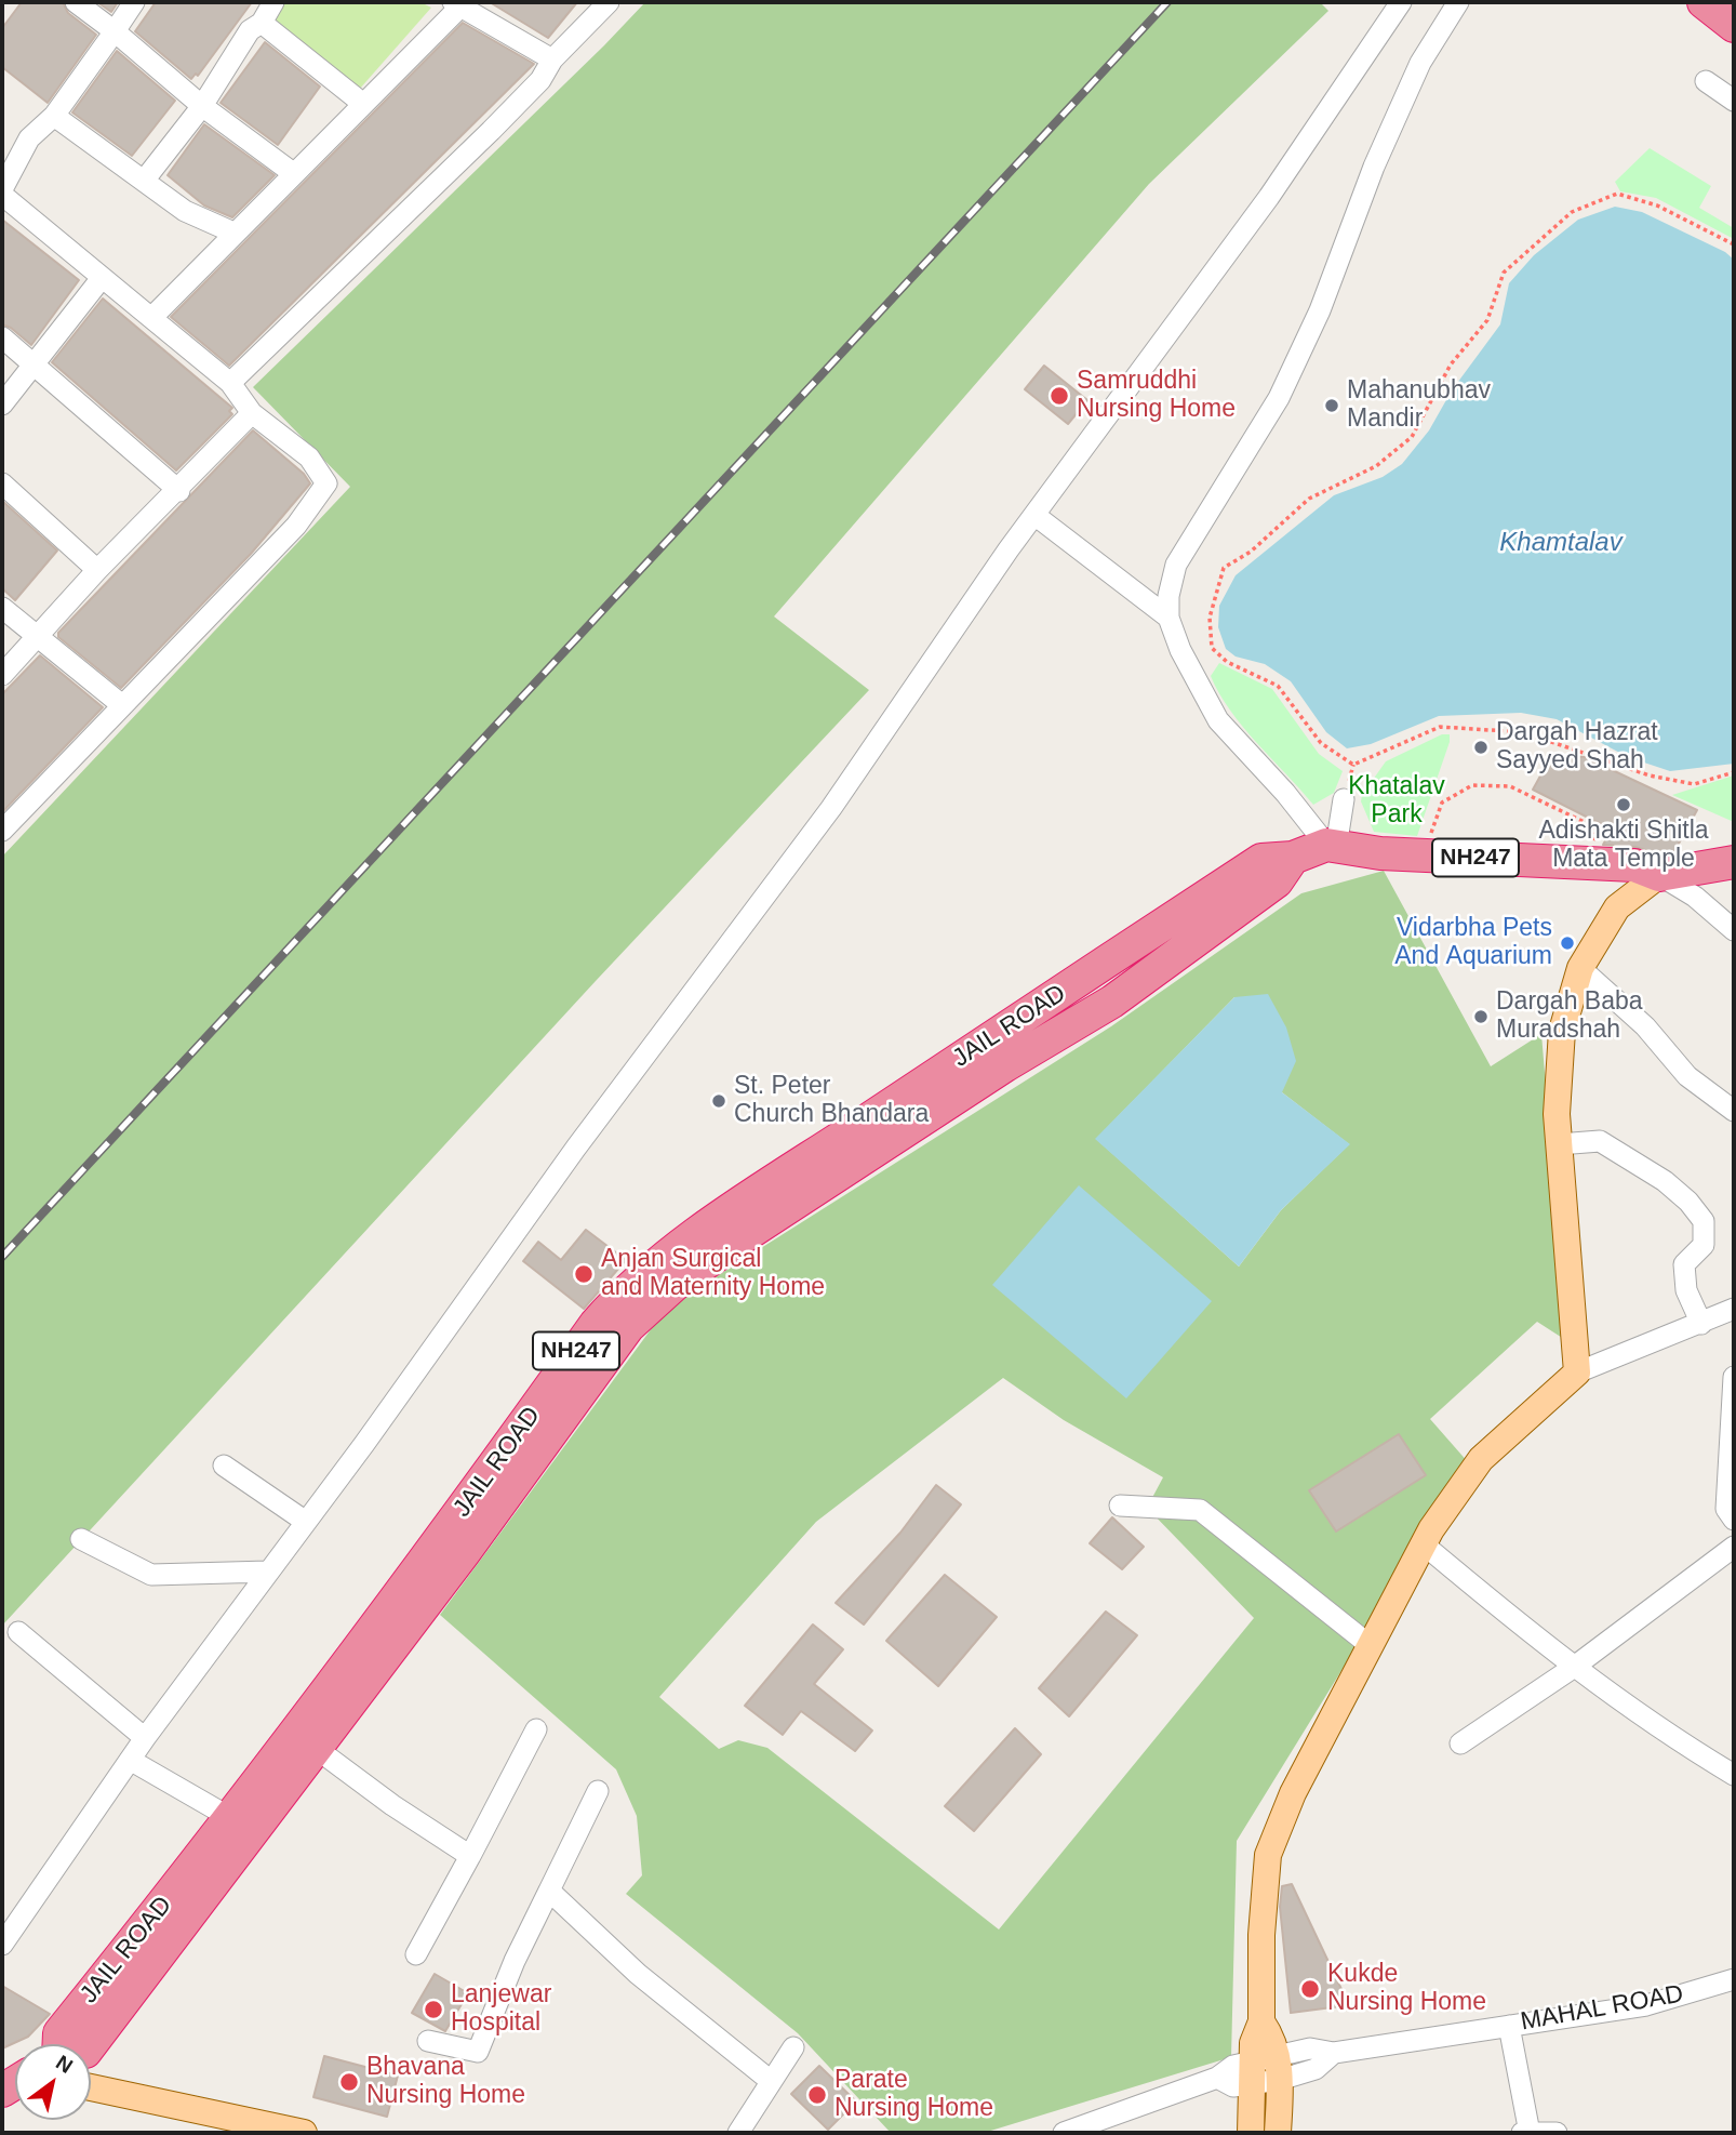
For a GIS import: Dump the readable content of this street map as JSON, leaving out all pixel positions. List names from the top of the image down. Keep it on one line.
{"streets":{"highway":["NH247","JAIL ROAD"],"street":["MAHAL ROAD"]},"crossings":[["NH247","JAIL ROAD"]],"water":["Khamtalav"],"parks":["Khatalav Park"],"places":["Samruddhi Nursing Home","Mahanubhav Mandir","Dargah Hazrat Sayyed Shah","Adishakti Shitla Mata Temple","Vidarbha Pets And Aquarium","Dargah Baba Muradshah","St. Peter Church Bhandara","Anjan Surgical and Maternity Home","Kukde Nursing Home","Lanjewar Hospital","Bhavana Nursing Home","Parate Nursing Home"],"north":"top right"}
